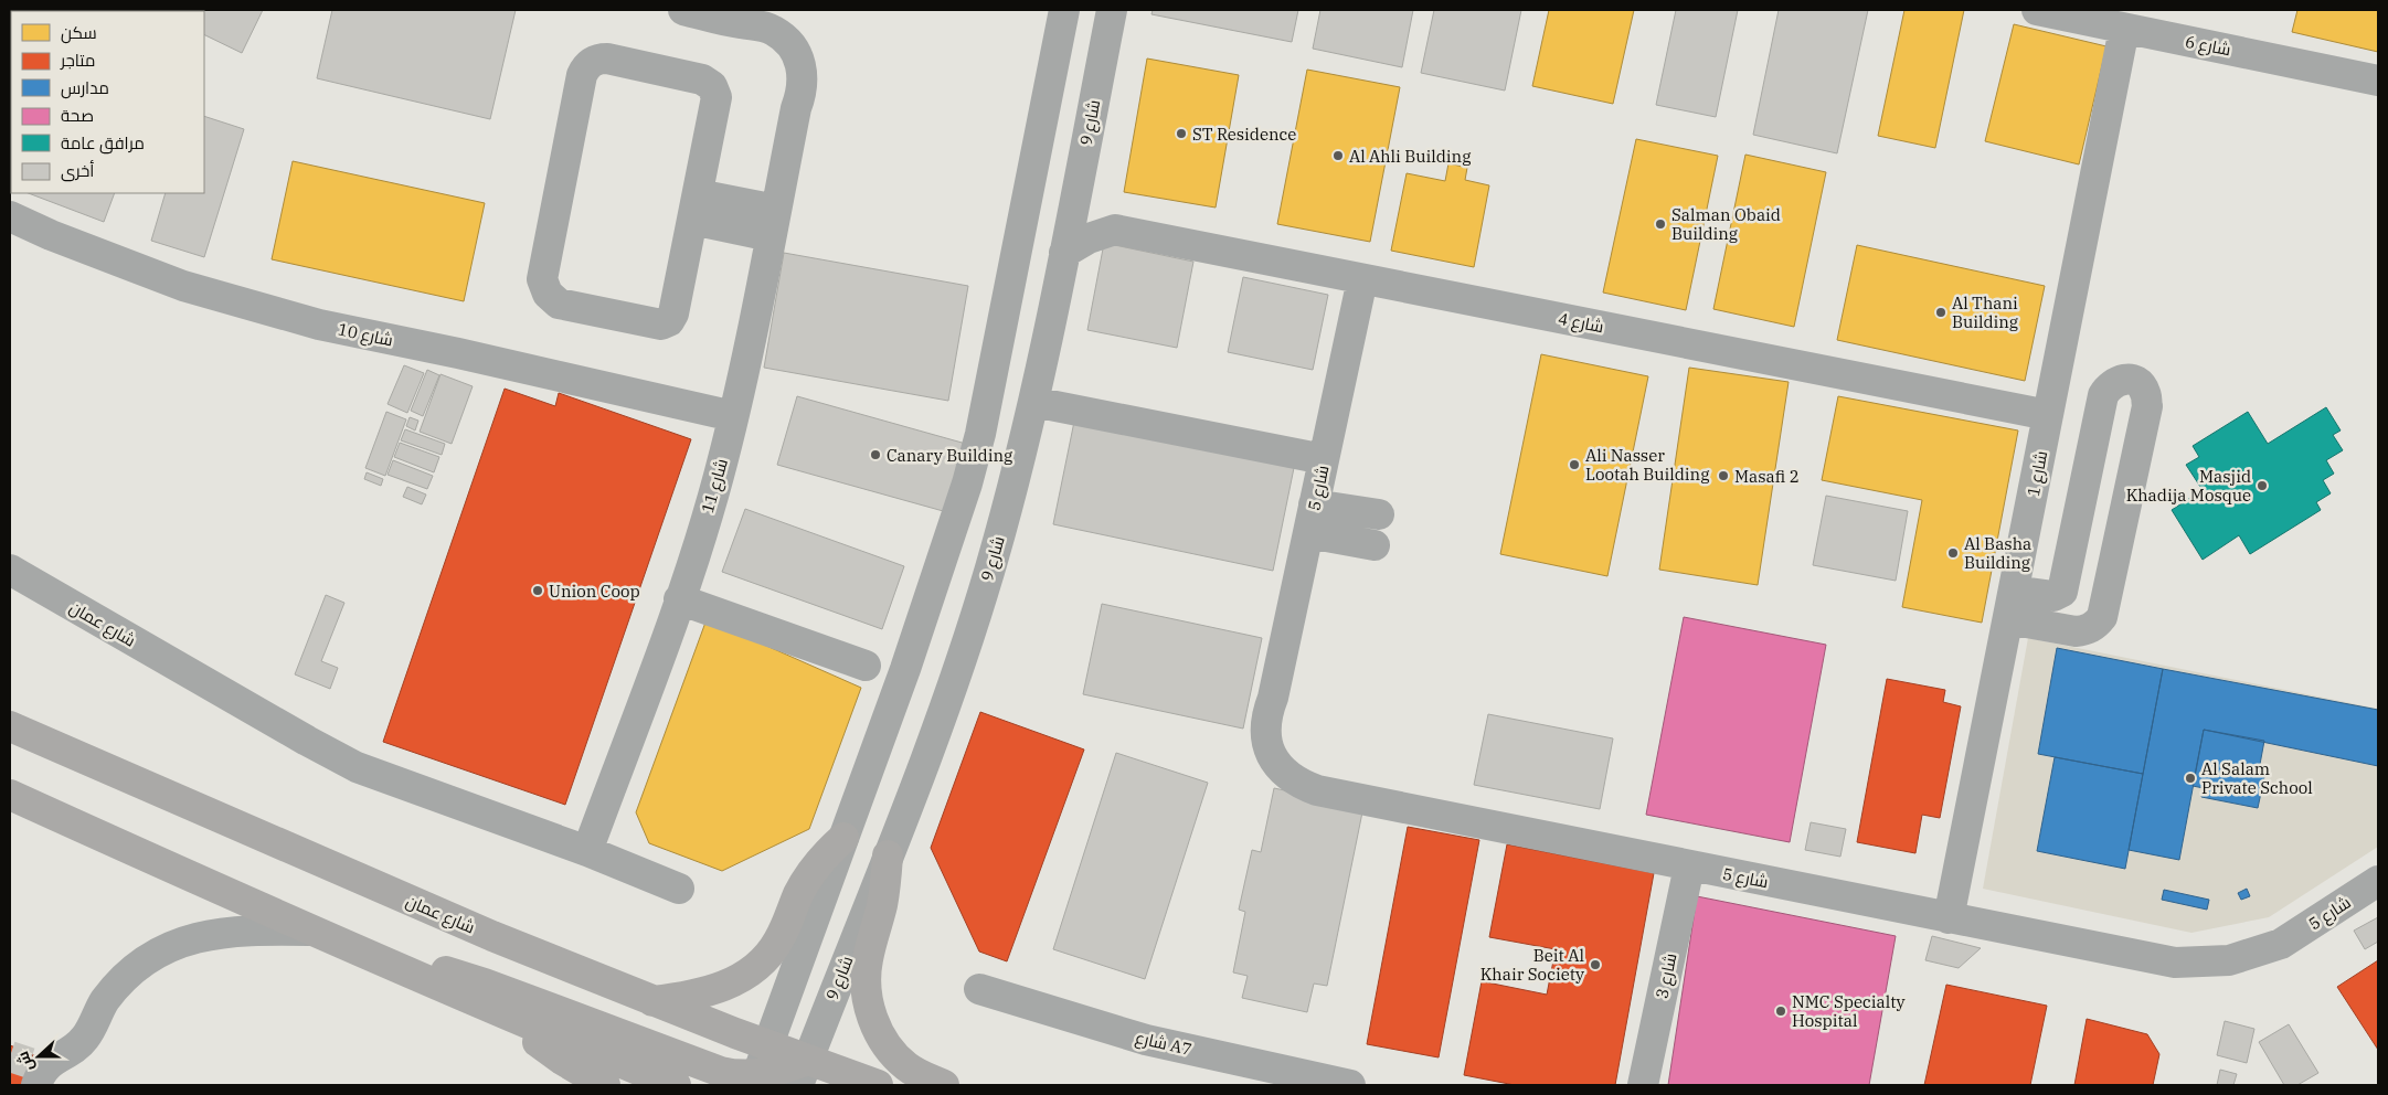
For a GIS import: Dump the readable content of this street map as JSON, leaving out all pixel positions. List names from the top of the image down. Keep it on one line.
{"streets":{"main road":["شارع عمان"],"street":["شارع 6","شارع 9","شارع 4","شارع 10","شارع 1","شارع 11","شارع 5","شارع 3","شارع A7"]},"crossings":[["شارع 6","شارع 1"],["شارع 9","شارع 4"],["شارع 9","شارع عمان"],["شارع 4","شارع 1"],["شارع 4","شارع 5"],["شارع 10","شارع 11"],["شارع 1","شارع 5"],["شارع 11","شارع عمان"],["شارع 5","شارع 3"]],"places":["ST Residence","Al Ahli Building","Salman Obaid Building","Al Thani Building","Canary Building","Ali Nasser Lootah Building","Masafi 2","Masjid Khadija Mosque","Al Basha Building","Union Coop","Al Salam Private School","Beit Al Khair Society","NMC Specialty Hospital"],"legend":["سكن","متاجر","مدارس","صحة","مرافق عامة","أخرى"],"north":"left"}
